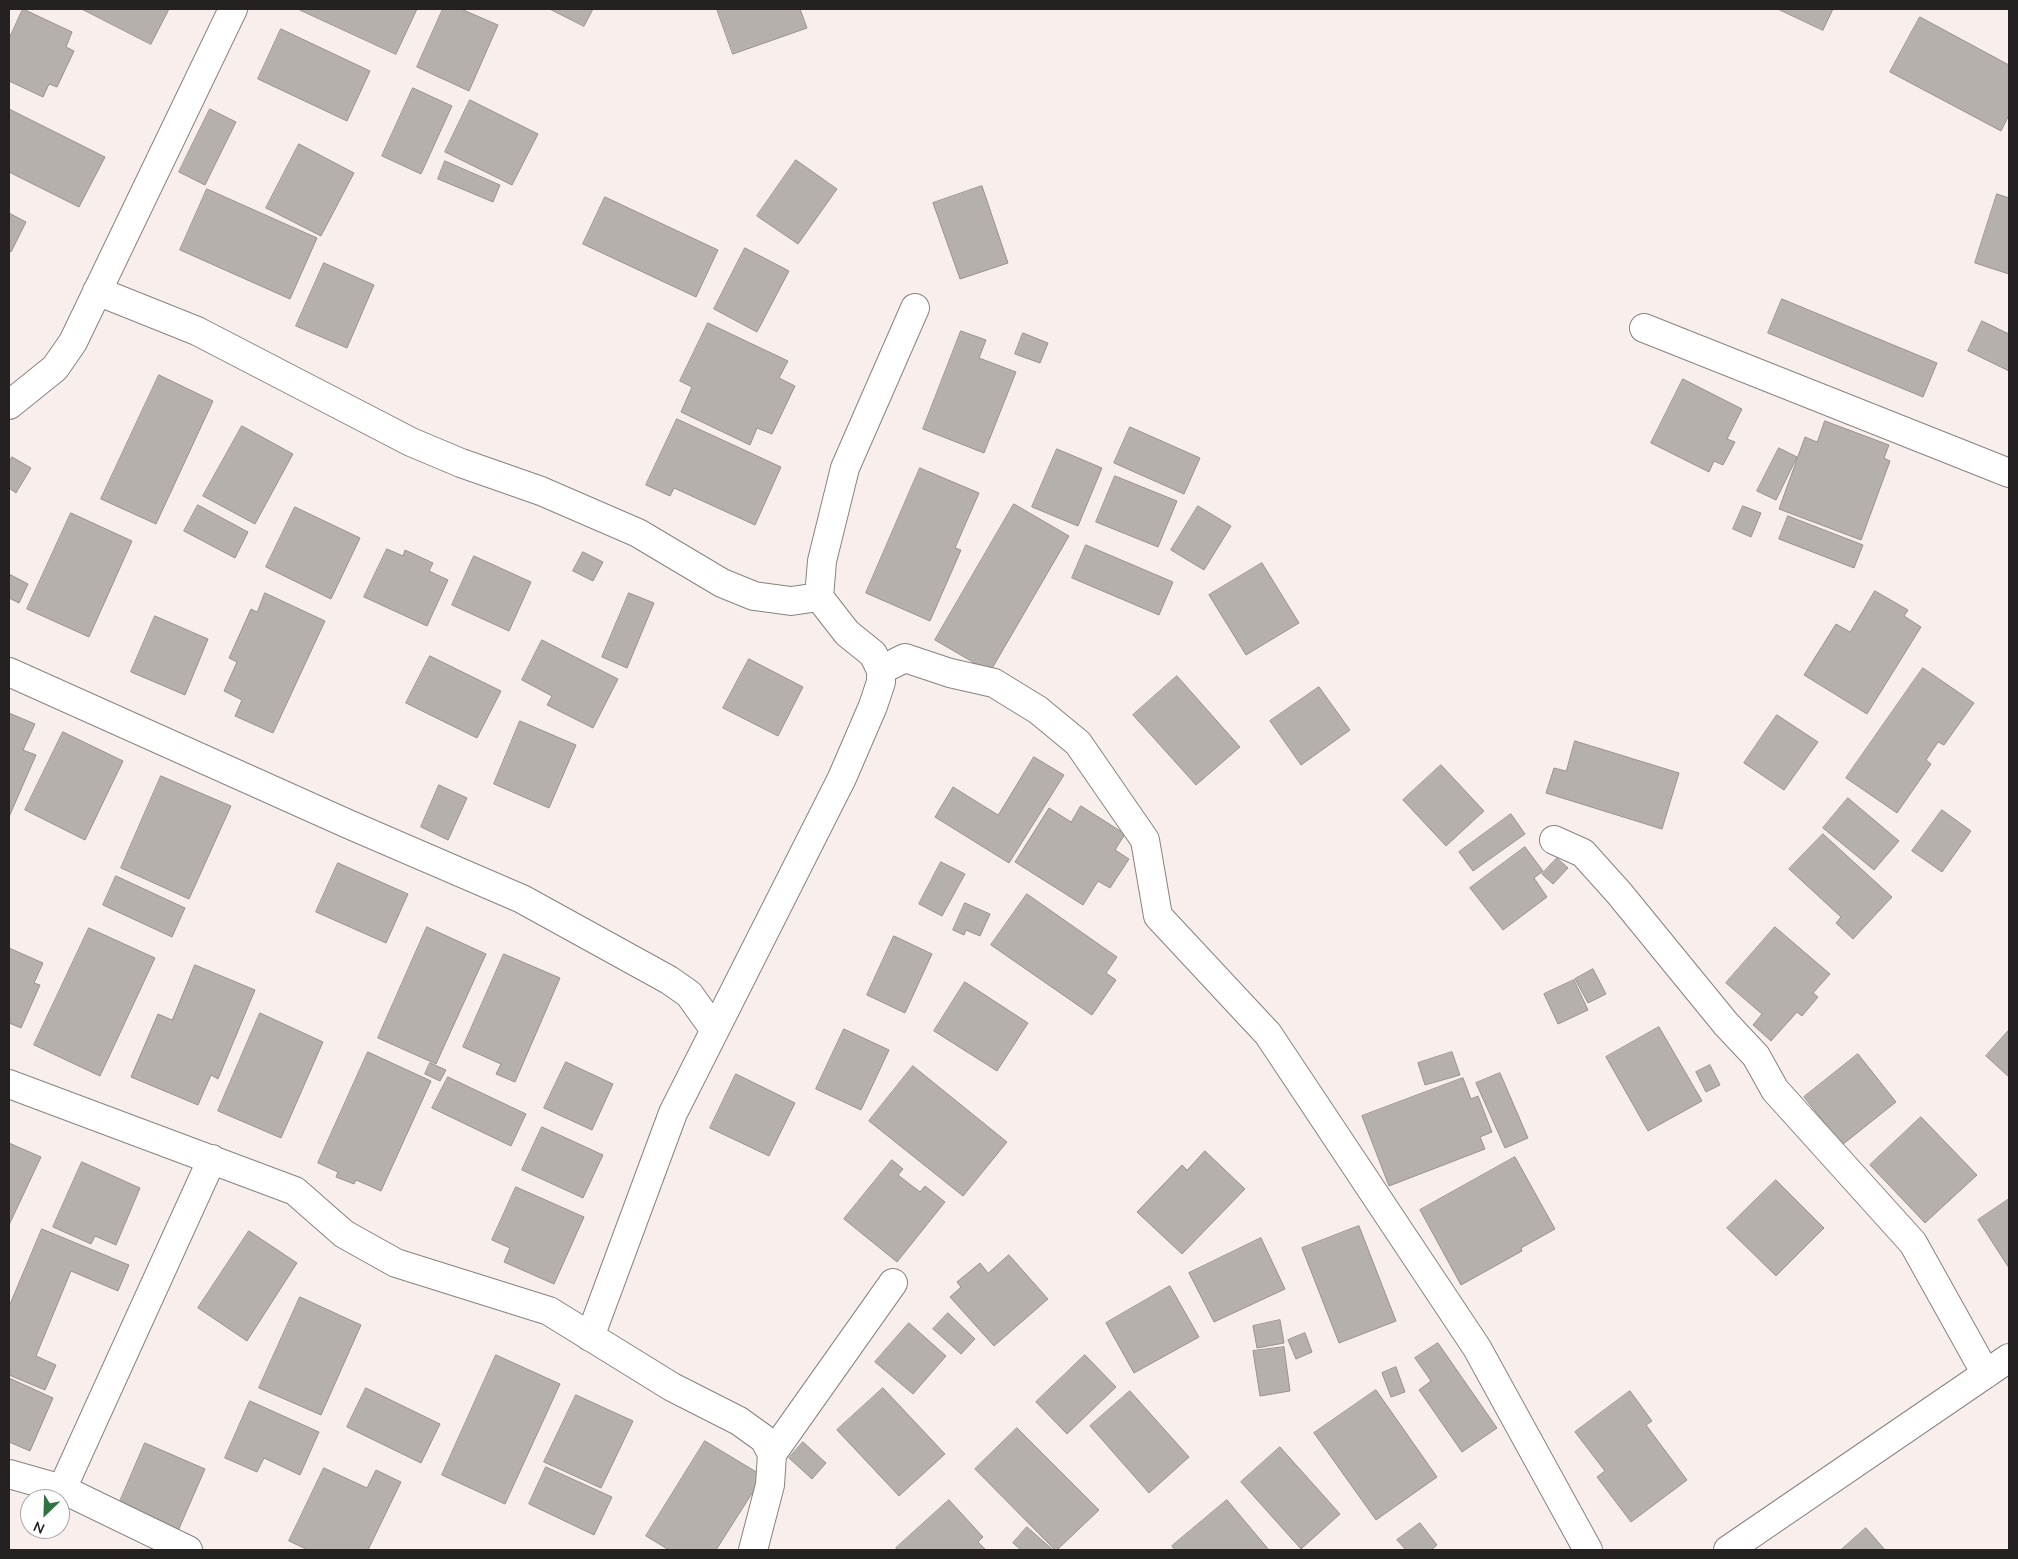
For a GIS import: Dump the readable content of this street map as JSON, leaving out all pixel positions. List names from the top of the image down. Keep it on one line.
{"north":"bottom left"}
